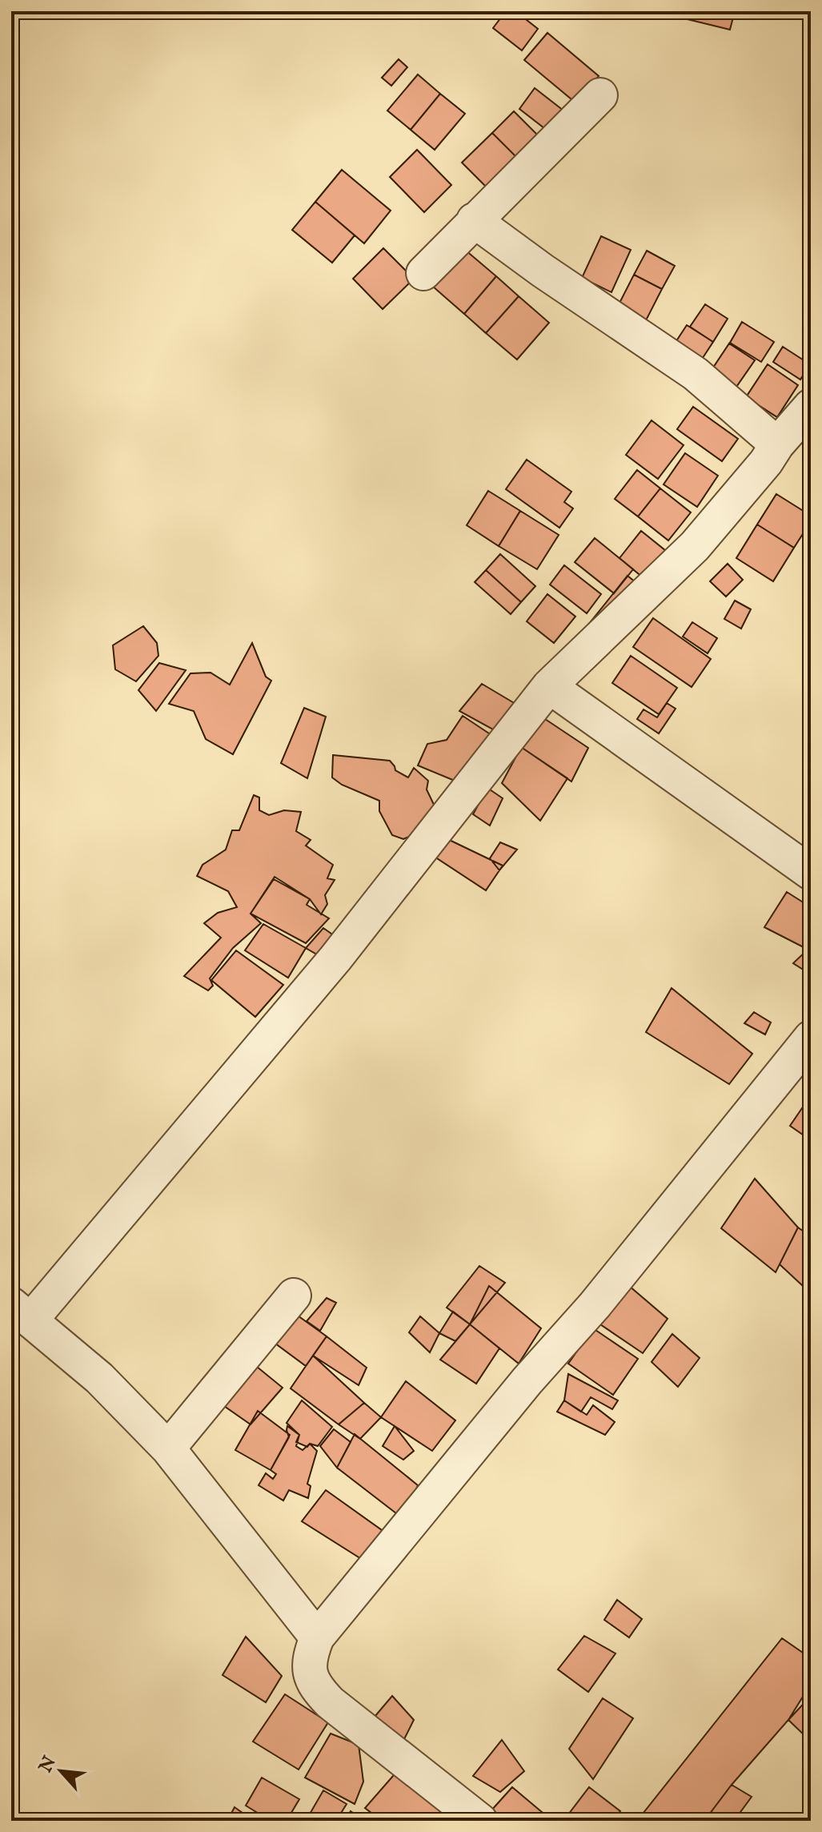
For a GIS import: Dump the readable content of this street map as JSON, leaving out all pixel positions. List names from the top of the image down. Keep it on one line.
{"north":"top left"}
